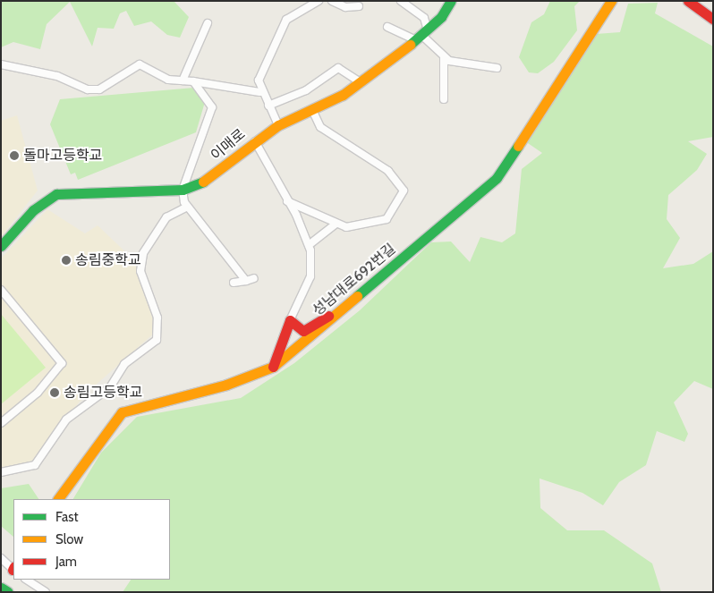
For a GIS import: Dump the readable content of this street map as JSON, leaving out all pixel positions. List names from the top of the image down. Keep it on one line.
{"streets":{"street":["이매로","성남대로692번길"]},"places":["돌마고등학교","송림중학교","송림고등학교"],"legend":["Fast","Slow","Jam"]}
